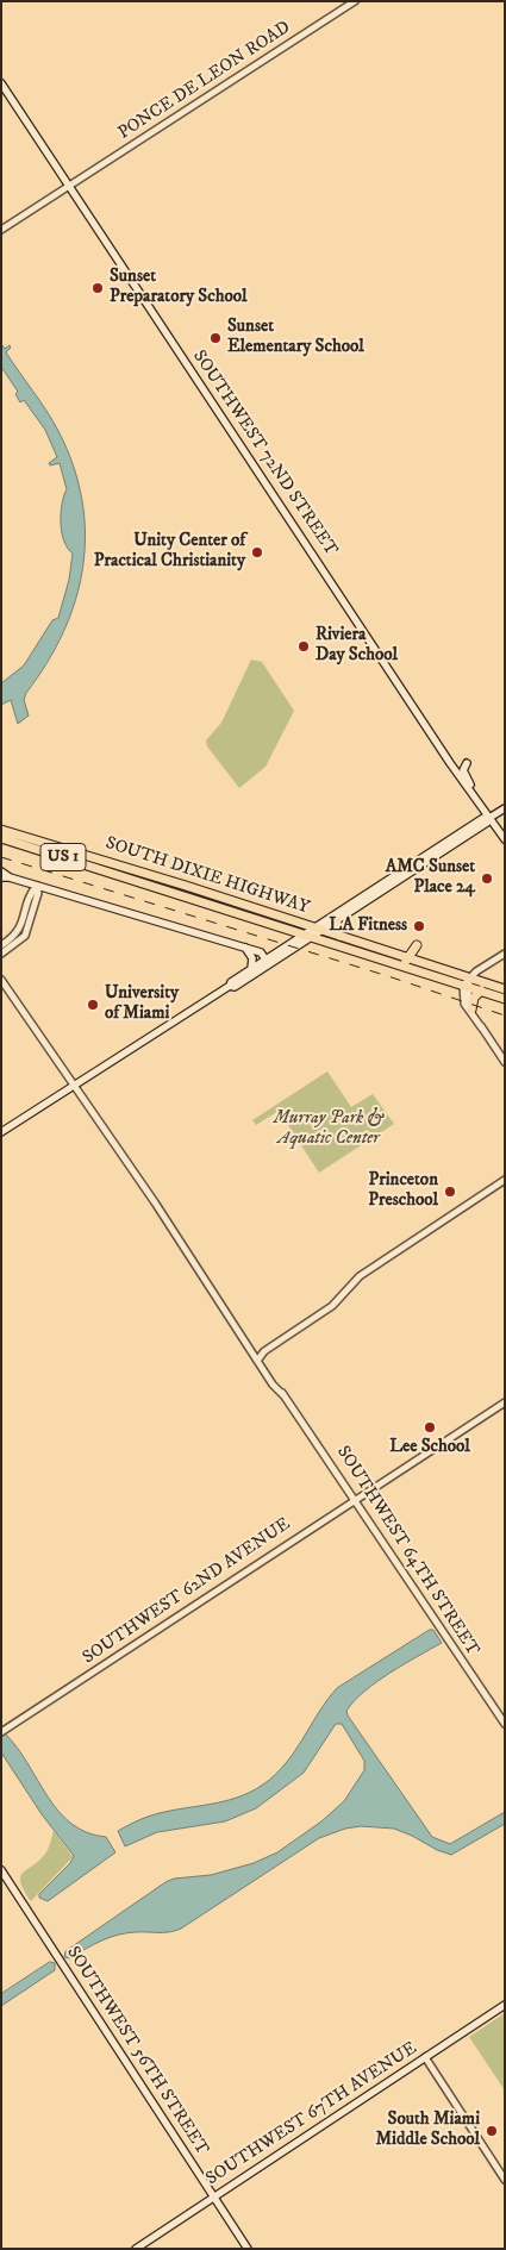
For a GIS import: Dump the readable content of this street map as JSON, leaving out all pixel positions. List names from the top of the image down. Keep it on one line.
{"streets":{"highway":["US 1","SOUTH DIXIE HIGHWAY"],"main road":["SOUTHWEST 72ND STREET","SOUTHWEST 56TH STREET","SOUTHWEST 67TH AVENUE"],"street":["PONCE DE LEON ROAD","SOUTHWEST 64TH STREET","SOUTHWEST 62ND AVENUE"]},"crossings":[["PONCE DE LEON ROAD","SOUTHWEST 72ND STREET"],["SOUTHWEST 64TH STREET","SOUTHWEST 62ND AVENUE"],["SOUTHWEST 56TH STREET","SOUTHWEST 67TH AVENUE"]],"parks":["Murray Park & Aquatic Center"],"places":["Sunset Preparatory School","Sunset Elementary School","Unity Center of Practical Christianity","Riviera Day School","AMC Sunset Place 24","LA Fitness","University of Miami","Princeton Preschool","Lee School","South Miami Middle School"]}
